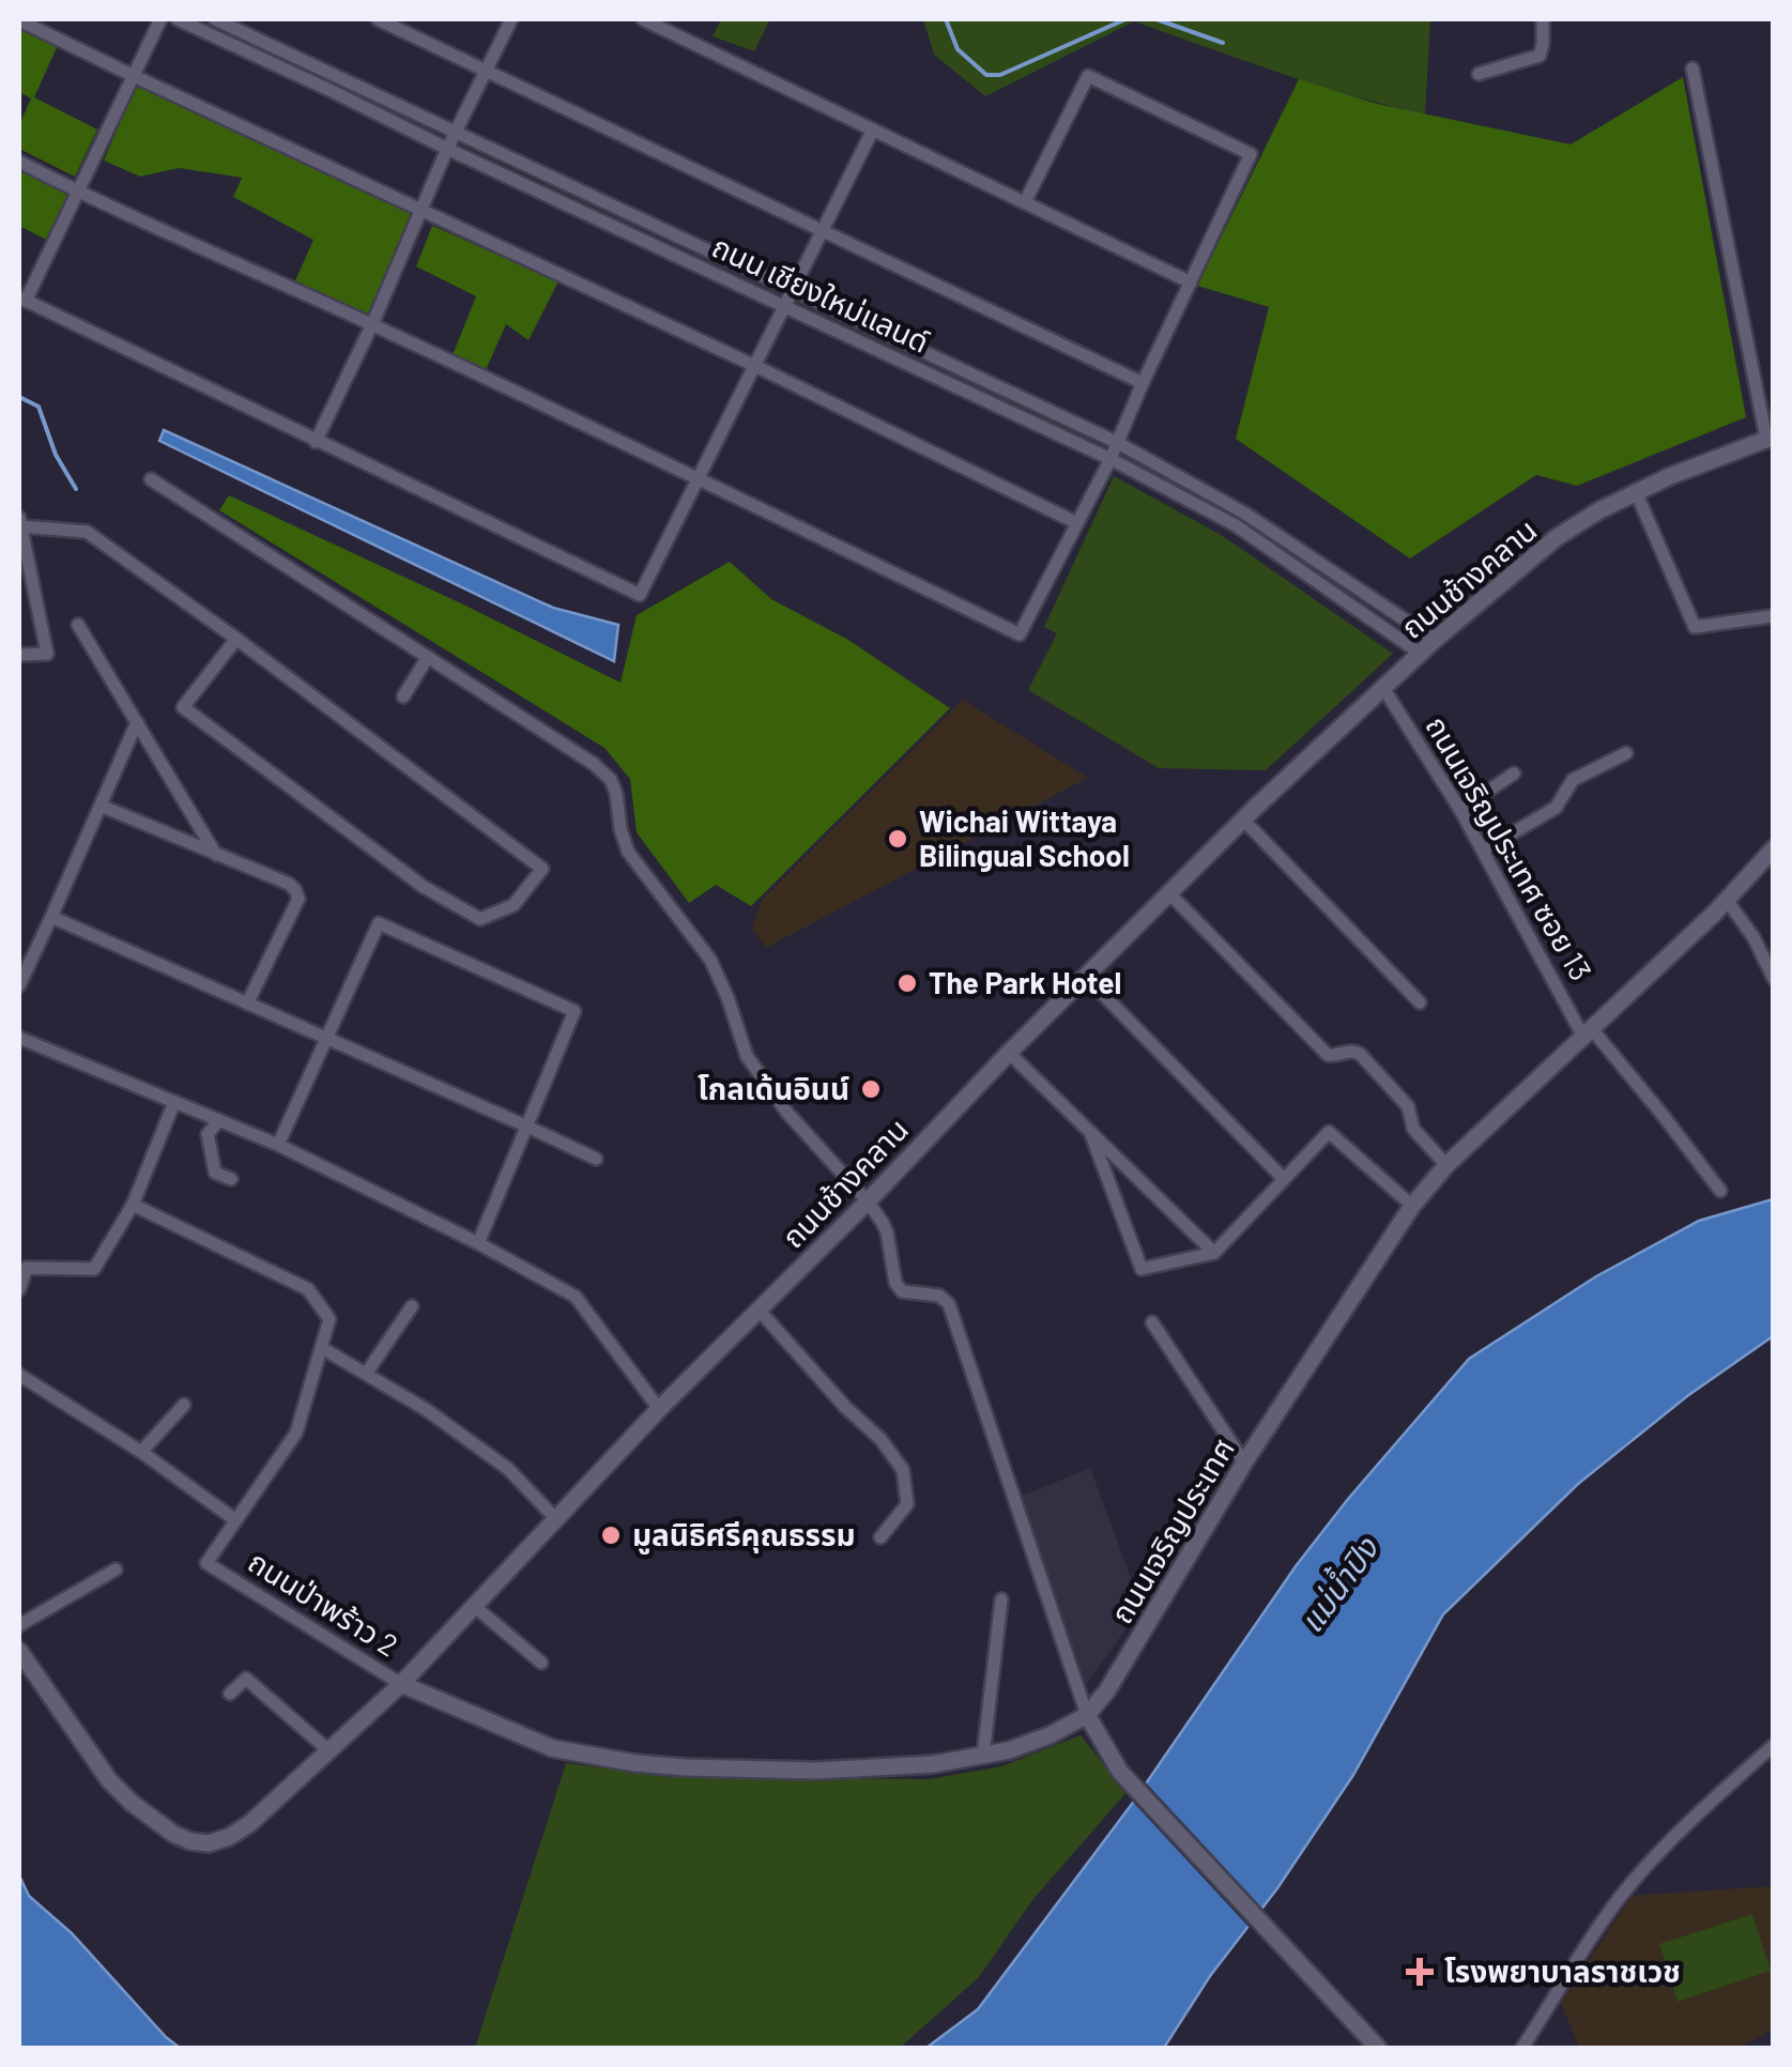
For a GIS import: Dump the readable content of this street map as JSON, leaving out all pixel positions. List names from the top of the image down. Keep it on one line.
{"streets":{"street":["ถนน เชียงใหม่แลนด์","ถนนช้างคลาน","ถนนเจริญประเทศ ซอย 13","ถนนเจริญประเทศ","ถนนป่าพร้าว 2"]},"crossings":[["ถนน เชียงใหม่แลนด์","ถนนช้างคลาน"],["ถนนช้างคลาน","ถนนเจริญประเทศ ซอย 13"],["ถนนช้างคลาน","ถนนเจริญประเทศ"],["ถนนช้างคลาน","ถนนป่าพร้าว 2"],["ถนนเจริญประเทศ ซอย 13","ถนนเจริญประเทศ"],["ถนนเจริญประเทศ","ถนนป่าพร้าว 2"]],"water":["แม่น้ำปิง"],"places":{"other":["Wichai Wittaya Bilingual School","The Park Hotel","โกลเด้นอินน์","มูลนิธิศรีคุณธรรม"],"health":["โรงพยาบาลราชเวช"]}}
